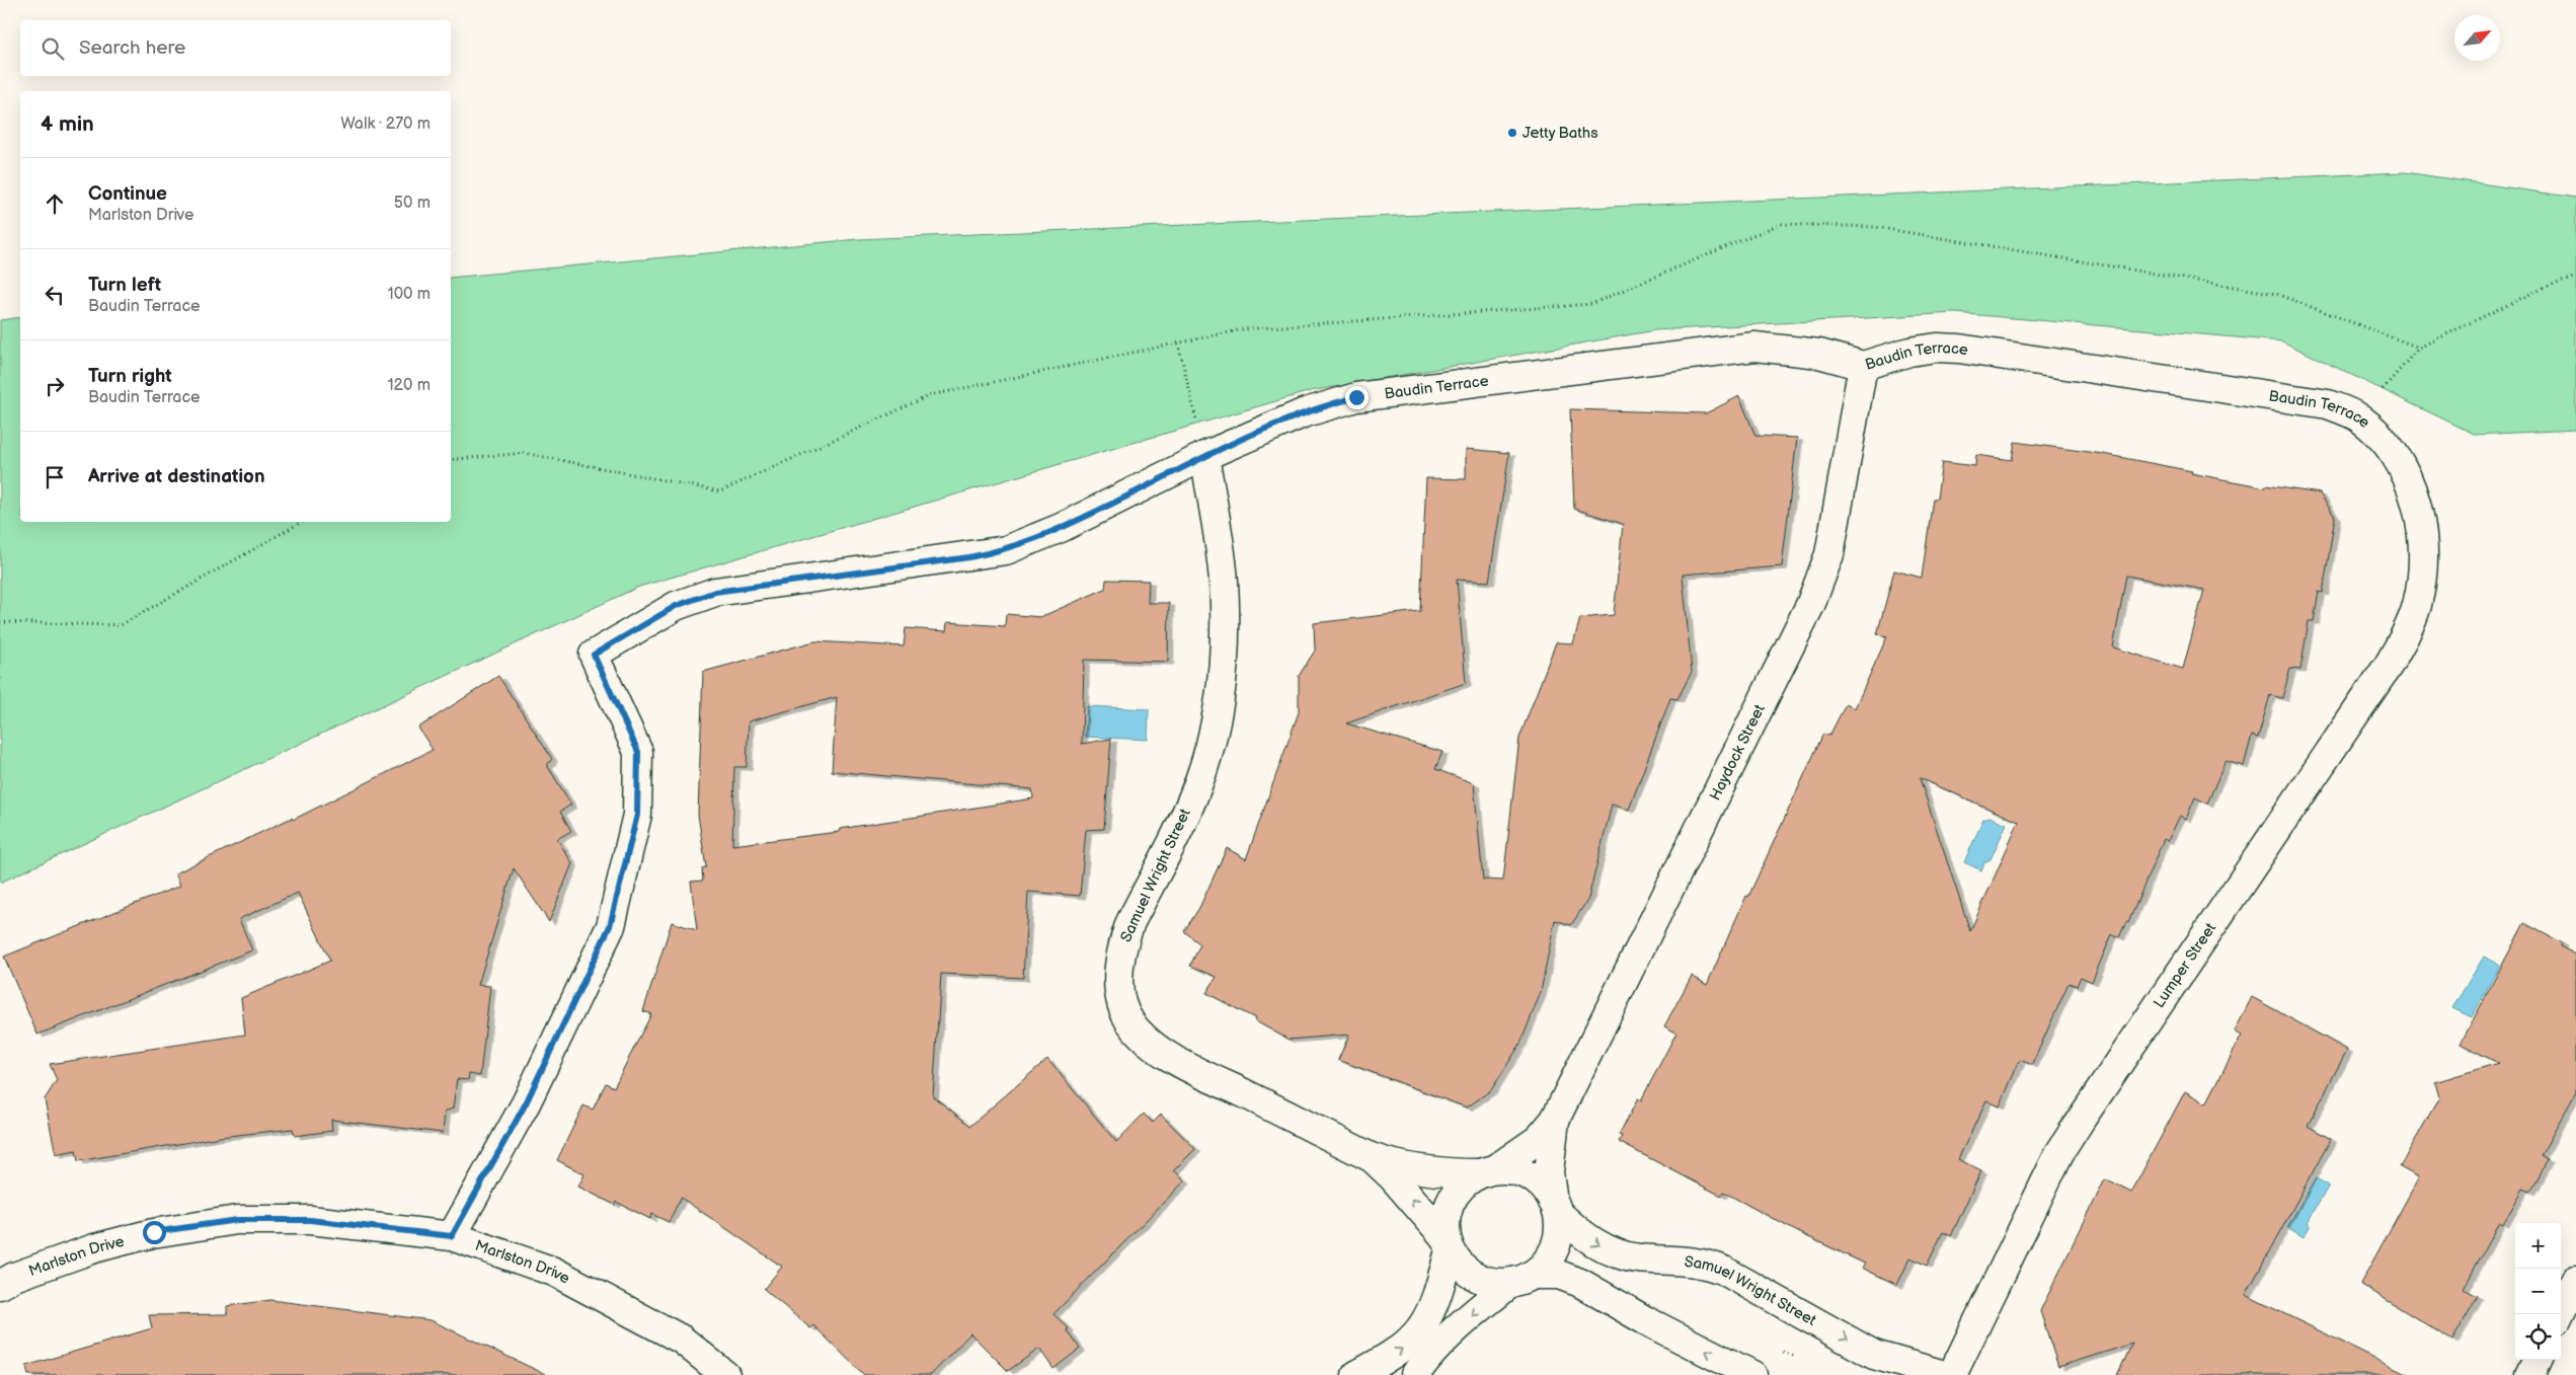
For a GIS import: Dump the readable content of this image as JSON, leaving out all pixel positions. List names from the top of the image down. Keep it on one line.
{"streets":{"street":["Baudin Terrace","Haydock Street","Samuel Wright Street","Lumper Street","Marlston Drive"]},"crossings":[["Baudin Terrace","Haydock Street"],["Baudin Terrace","Samuel Wright Street"],["Baudin Terrace","Lumper Street"],["Baudin Terrace","Marlston Drive"],["Haydock Street","Samuel Wright Street"]],"places":["Jetty Baths"],"north":"top right","page":{"search":"Search here","heading":["4 min","Walk · 270 m"],"list":[["Continue","Marlston Drive","50 m"],["Turn left","Baudin Terrace","100 m"],["Turn right","Baudin Terrace","120 m"],"Arrive at destination"],"map_buttons":["+","−"]}}
